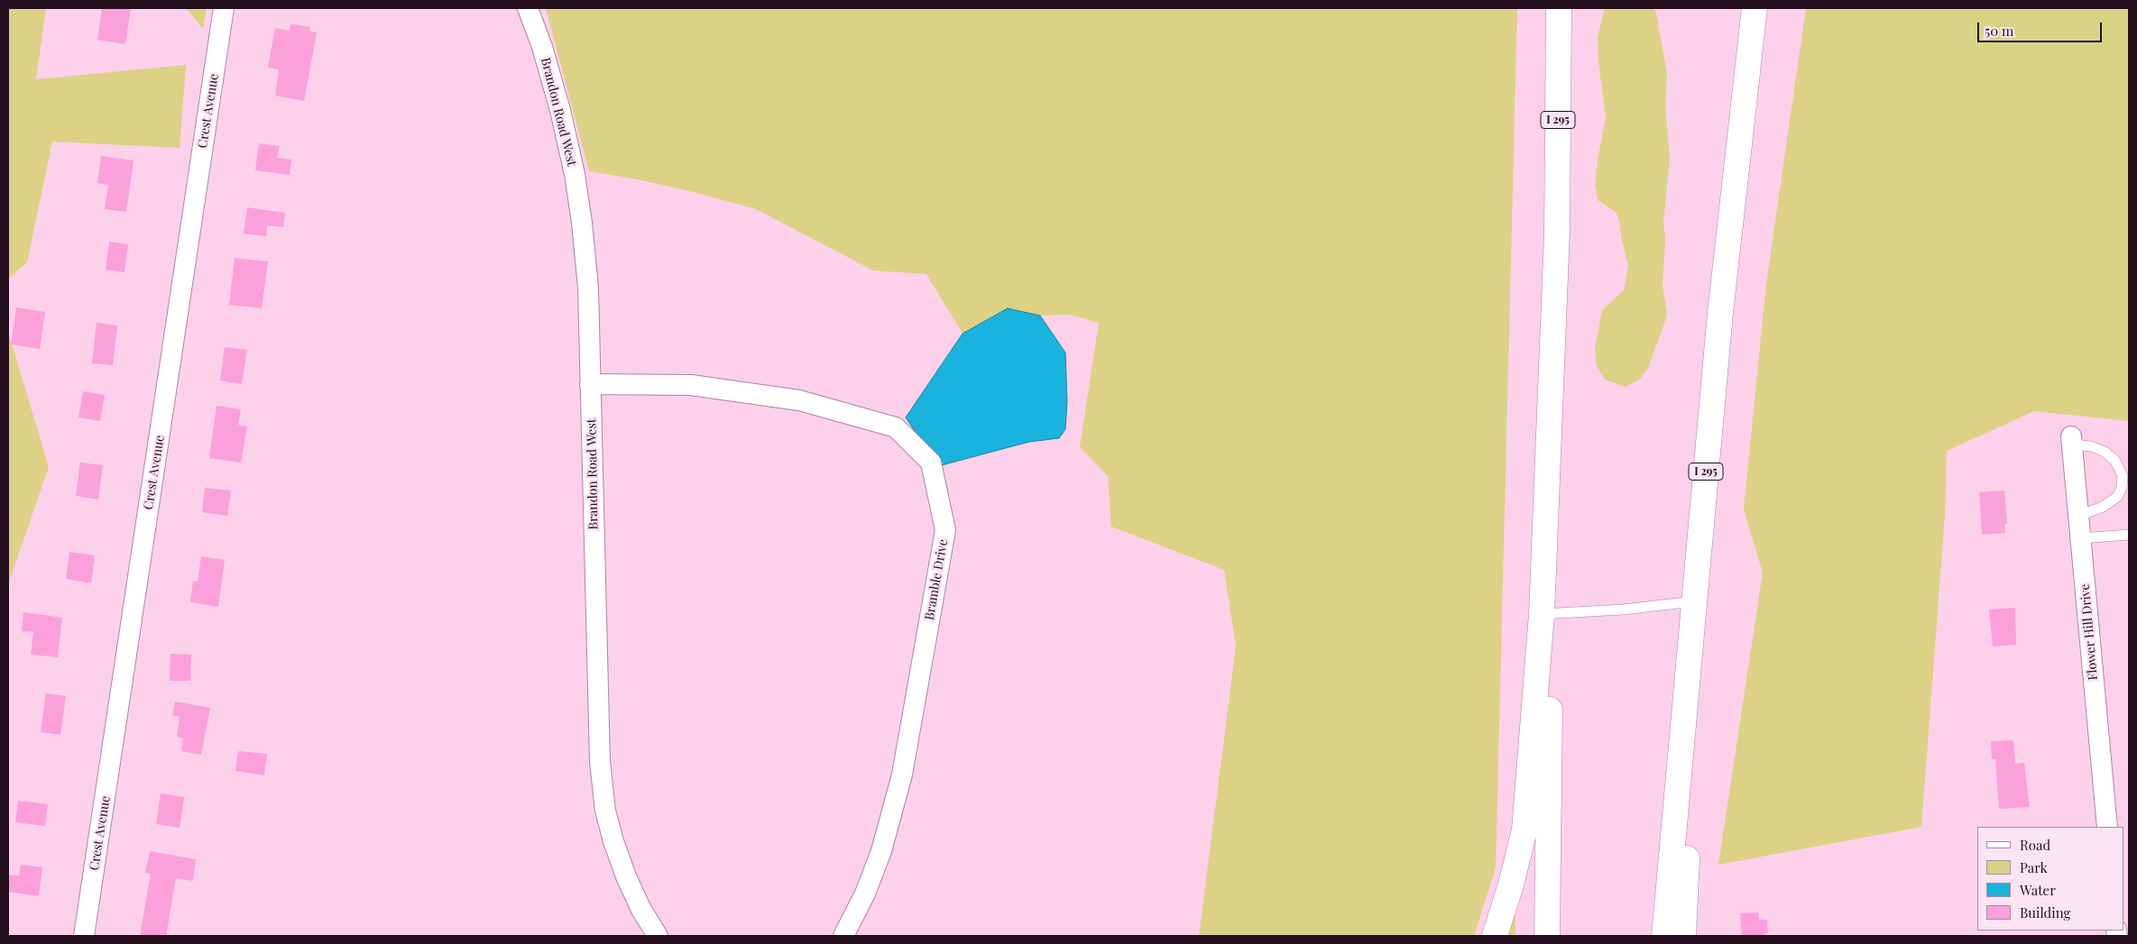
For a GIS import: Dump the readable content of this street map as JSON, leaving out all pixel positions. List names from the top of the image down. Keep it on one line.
{"streets":{"highway":["I 295"],"street":["Crest Avenue","Brandon Road West","Bramble Drive","Flower Hill Drive"]},"crossings":[["Brandon Road West","Bramble Drive"]],"legend":["Road","Park","Water","Building"],"scale_bar":"50 m"}
